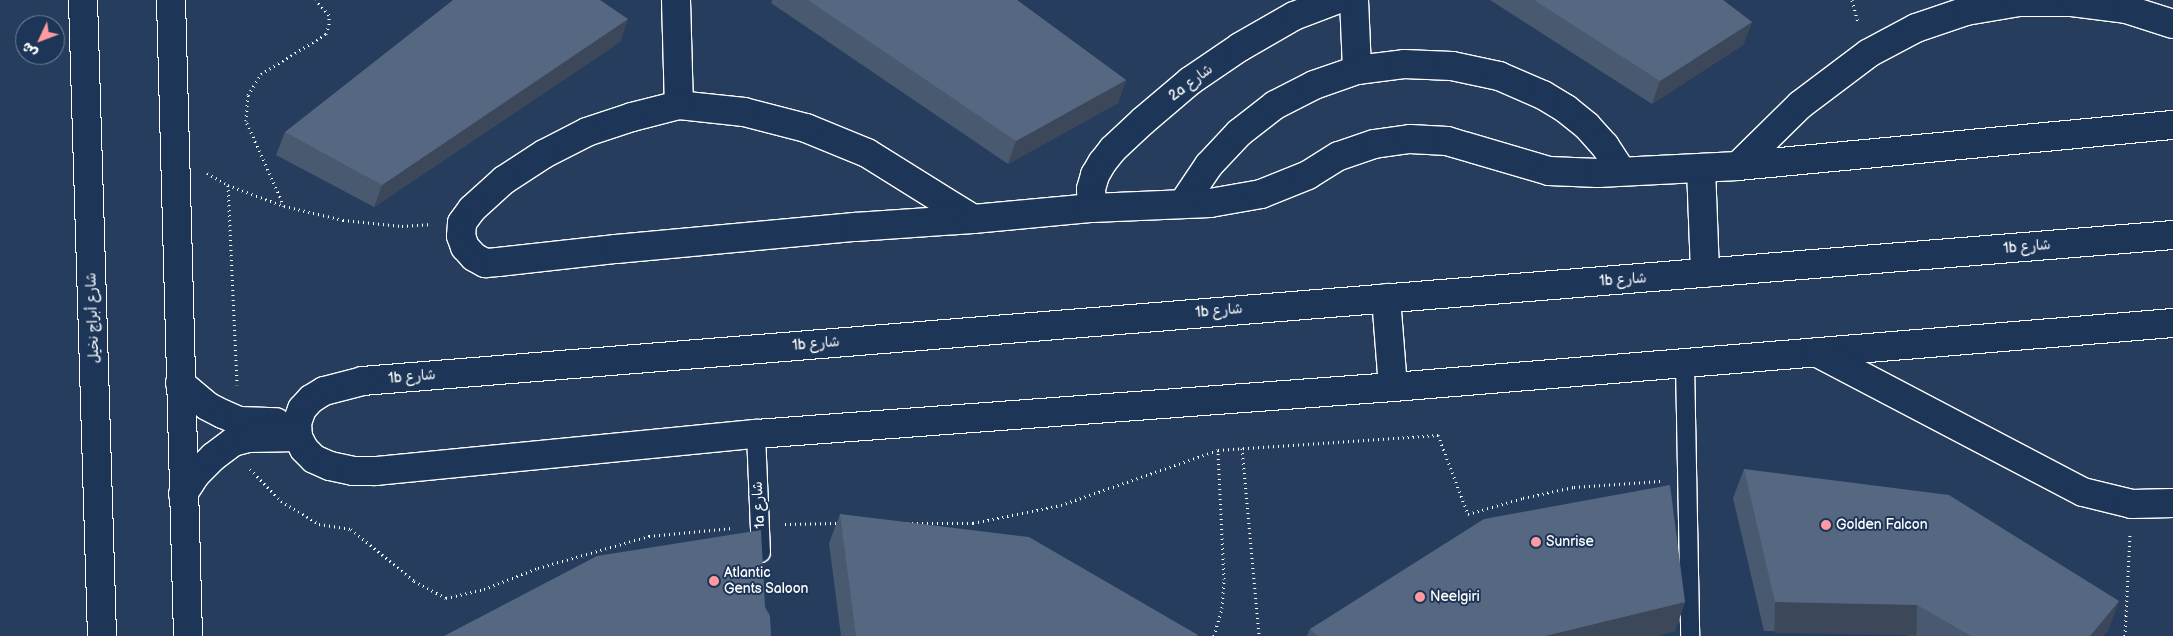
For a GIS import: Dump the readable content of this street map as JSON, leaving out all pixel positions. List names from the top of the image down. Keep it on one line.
{"streets":{"street":["2a شارع","1b شارع","شارع أبراج نخيل"],"lane":["1a شارع"]},"places":["Golden Falcon","Sunrise","Atlantic Gents Saloon","Neelgiri"],"north":"bottom left"}
